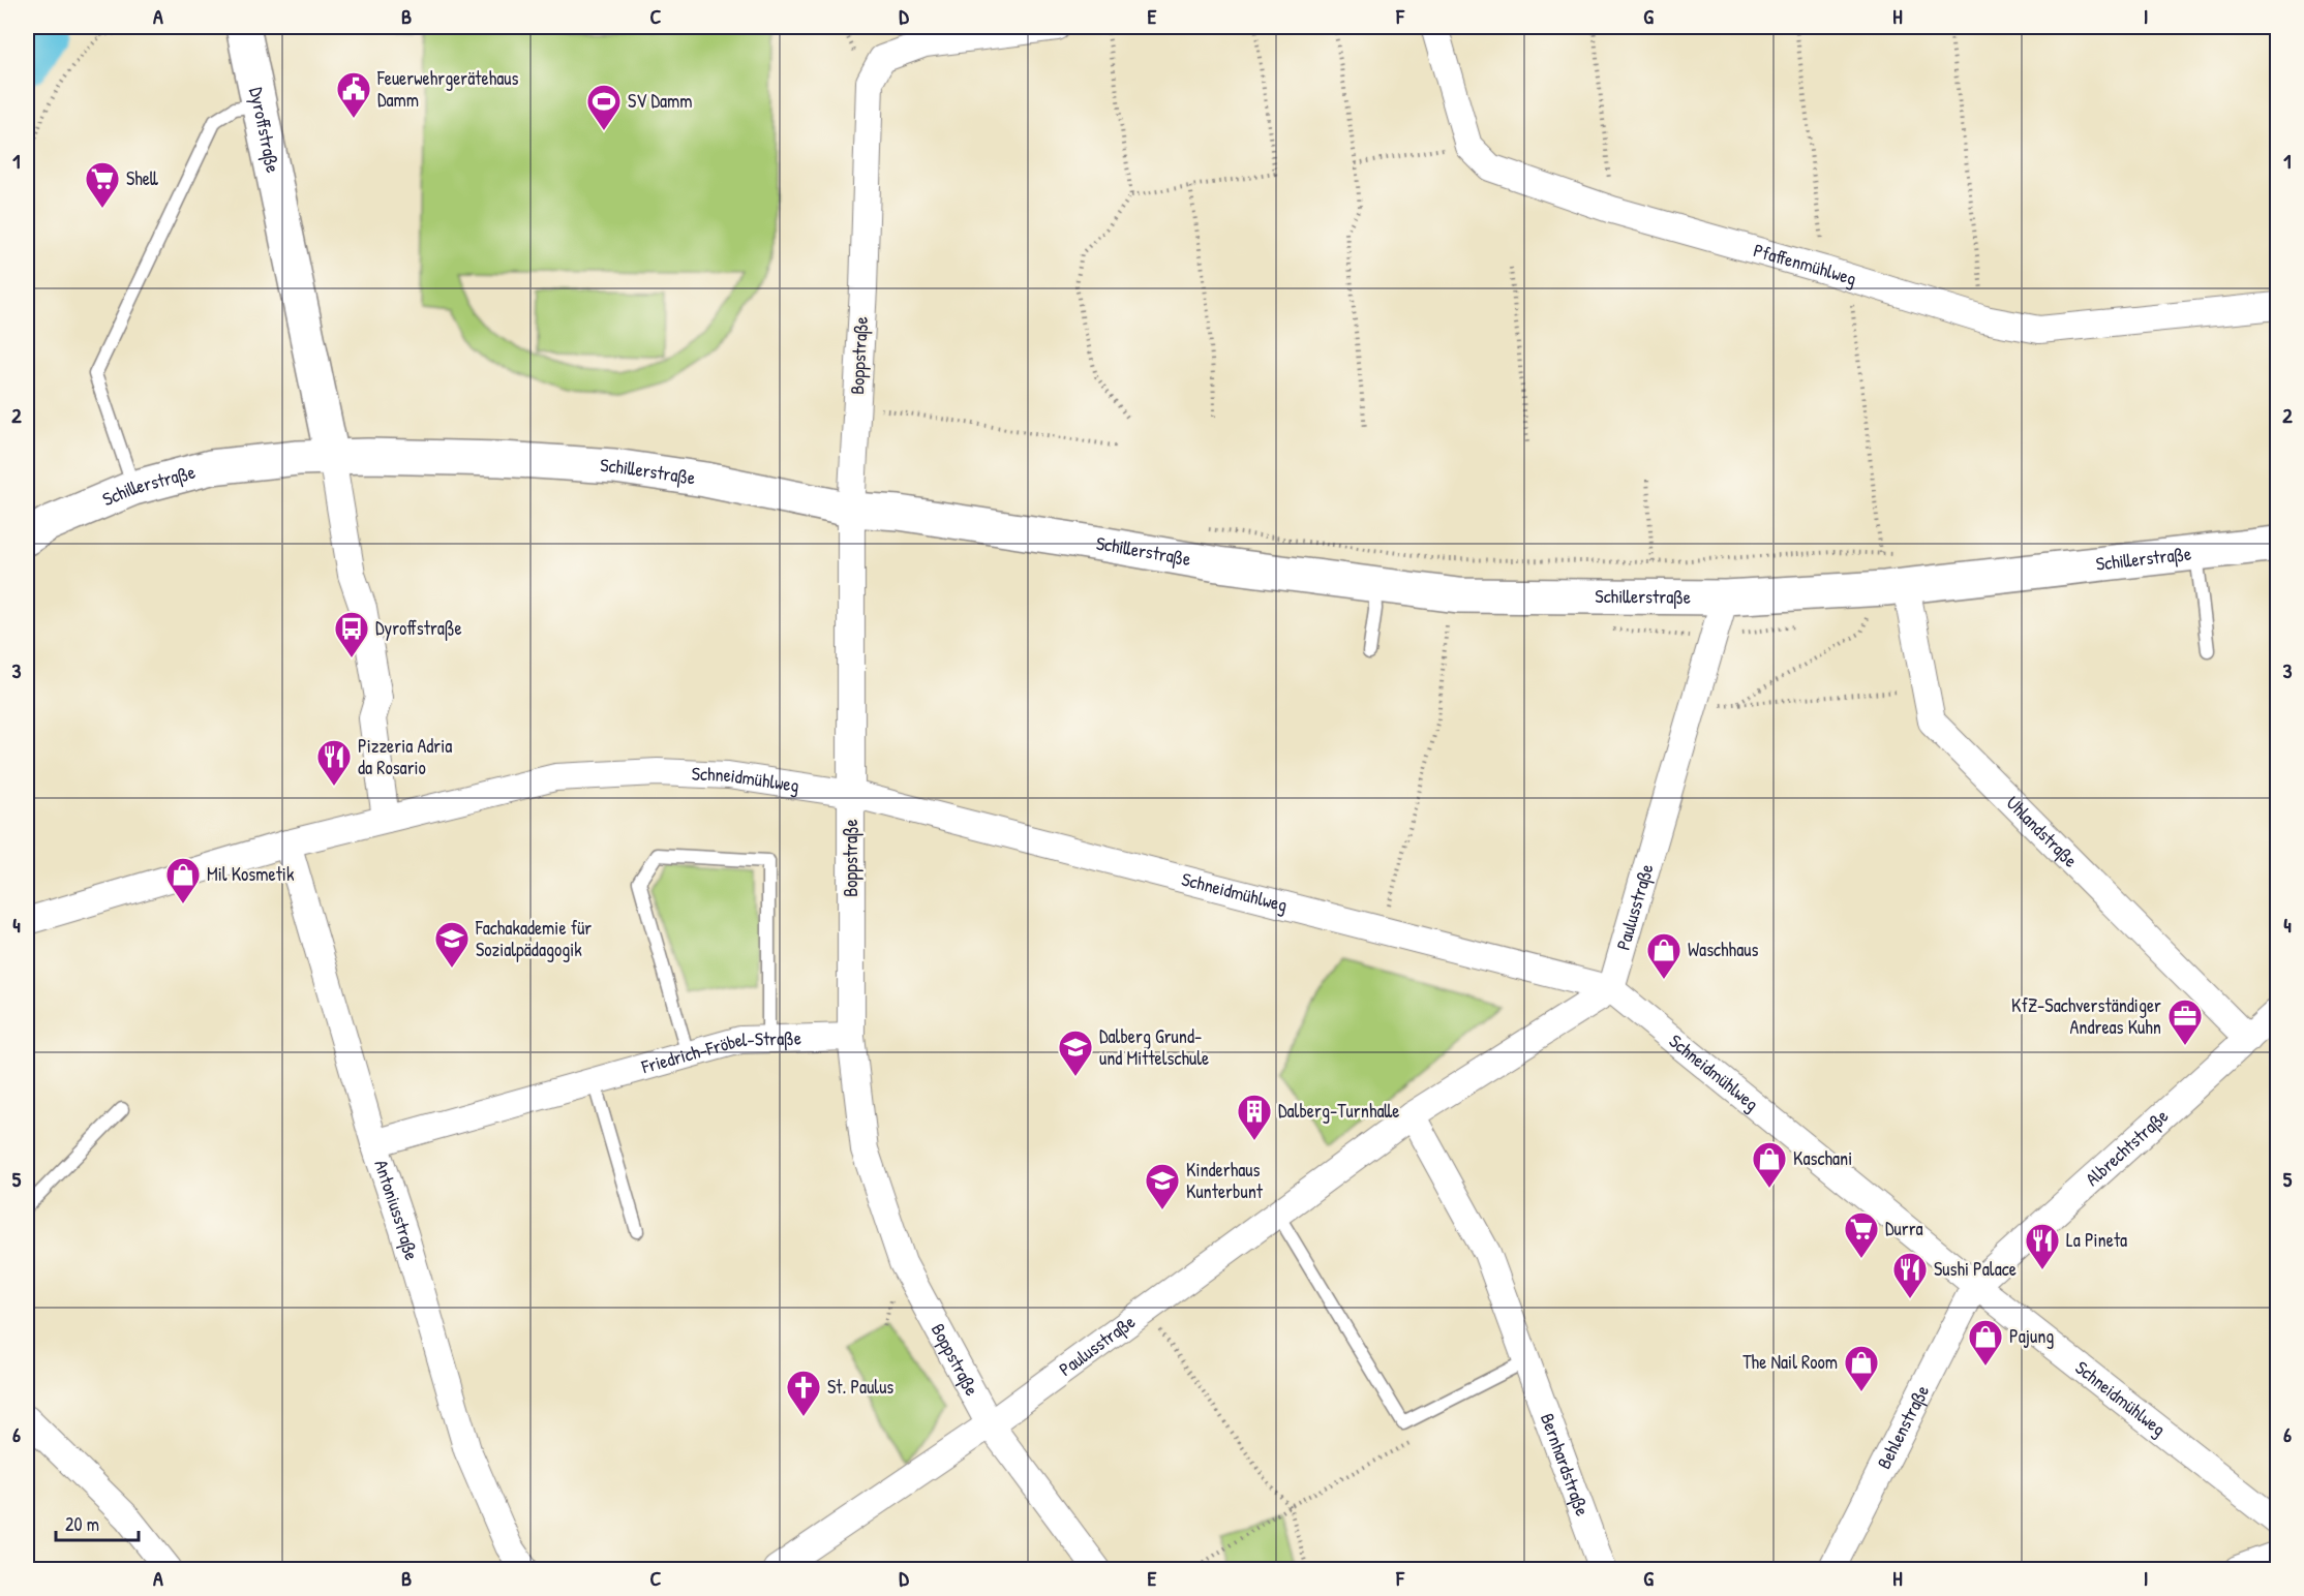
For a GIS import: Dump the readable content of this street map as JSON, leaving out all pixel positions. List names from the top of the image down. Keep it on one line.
{"streets":{"main road":["Dyroffstraße","Schillerstraße"],"street":["Pfaffenmühlweg","Boppstraße","Schneidmühlweg","Uhlandstraße","Paulusstraße","Friedrich-Fröbel-Straße","Albrechtstraße","Antoniusstraße","Behlenstraße","Bernhardstraße"]},"crossings":[["Dyroffstraße","Schillerstraße"],["Dyroffstraße","Schneidmühlweg"],["Boppstraße","Schillerstraße"],["Boppstraße","Schneidmühlweg"],["Boppstraße","Paulusstraße"],["Boppstraße","Friedrich-Fröbel-Straße"],["Schillerstraße","Uhlandstraße"],["Schillerstraße","Paulusstraße"],["Schneidmühlweg","Paulusstraße"],["Schneidmühlweg","Albrechtstraße"],["Schneidmühlweg","Antoniusstraße"],["Schneidmühlweg","Behlenstraße"],["Uhlandstraße","Albrechtstraße"],["Friedrich-Fröbel-Straße","Antoniusstraße"],["Albrechtstraße","Behlenstraße"]],"places":{"public building":["Feuerwehrgerätehaus Damm"],"sports":["SV Damm"],"supermarket":["Shell","Durra"],"bus stop":["Dyroffstraße"],"restaurant":["Pizzeria Adria da Rosario","La Pineta","Sushi Palace"],"shop":["Mil Kosmetik","Waschhaus","Kaschani","Pajung","The Nail Room"],"school or university":["Fachakademie für Sozialpädagogik","Dalberg Grund- und Mittelschule","Kinderhaus Kunterbunt"],"office":["KfZ-Sachverständiger Andreas Kuhn"],"building":["Dalberg-Turnhalle"],"church":["St. Paulus"]},"scale_bar":"20 m","grid":{"columns":["A","B","C","D","E","F","G","H","I"],"rows":["1","2","3","4","5","6"]}}
